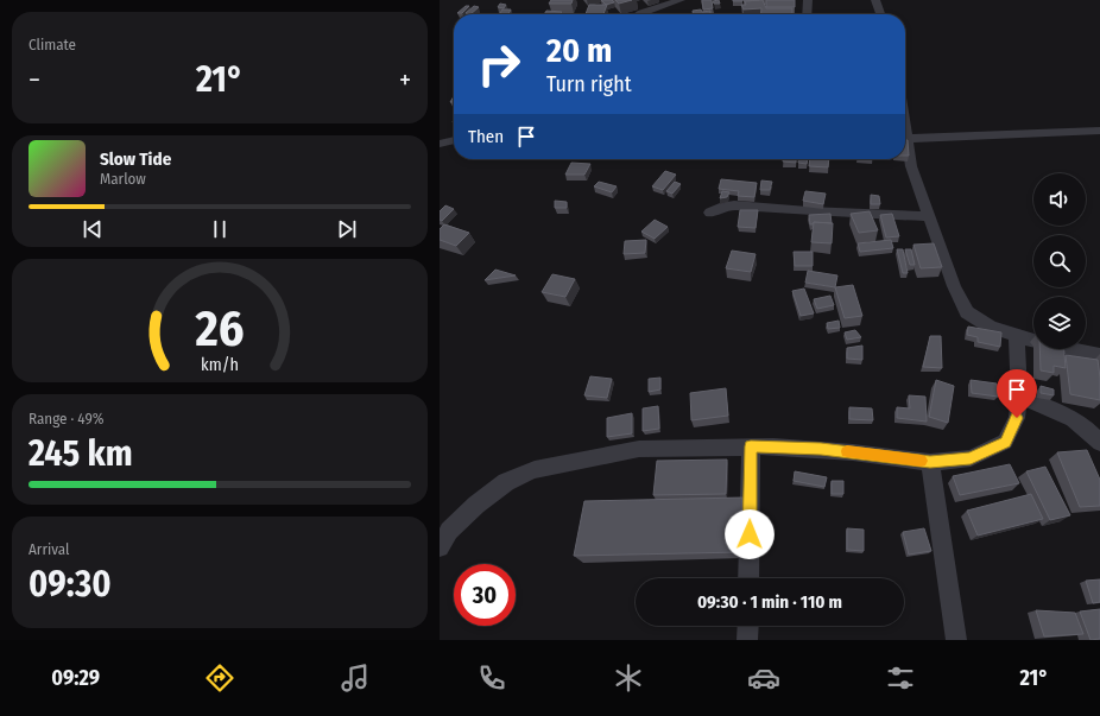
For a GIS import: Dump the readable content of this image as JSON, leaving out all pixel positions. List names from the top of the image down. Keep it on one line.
{"page":{"tile":["Climate",["Range · 49%","245 km"],["Arrival","09:30"]],"turn":["20 m","Turn right"],"heat":["−","21°","+"],"then":"Then","song":["Slow Tide","Marlow"],"limit":"30","trip":"09:30 · 1 min · 110 m","tabs":["09:29","21°"],"gauge":["26","km/h"]}}
